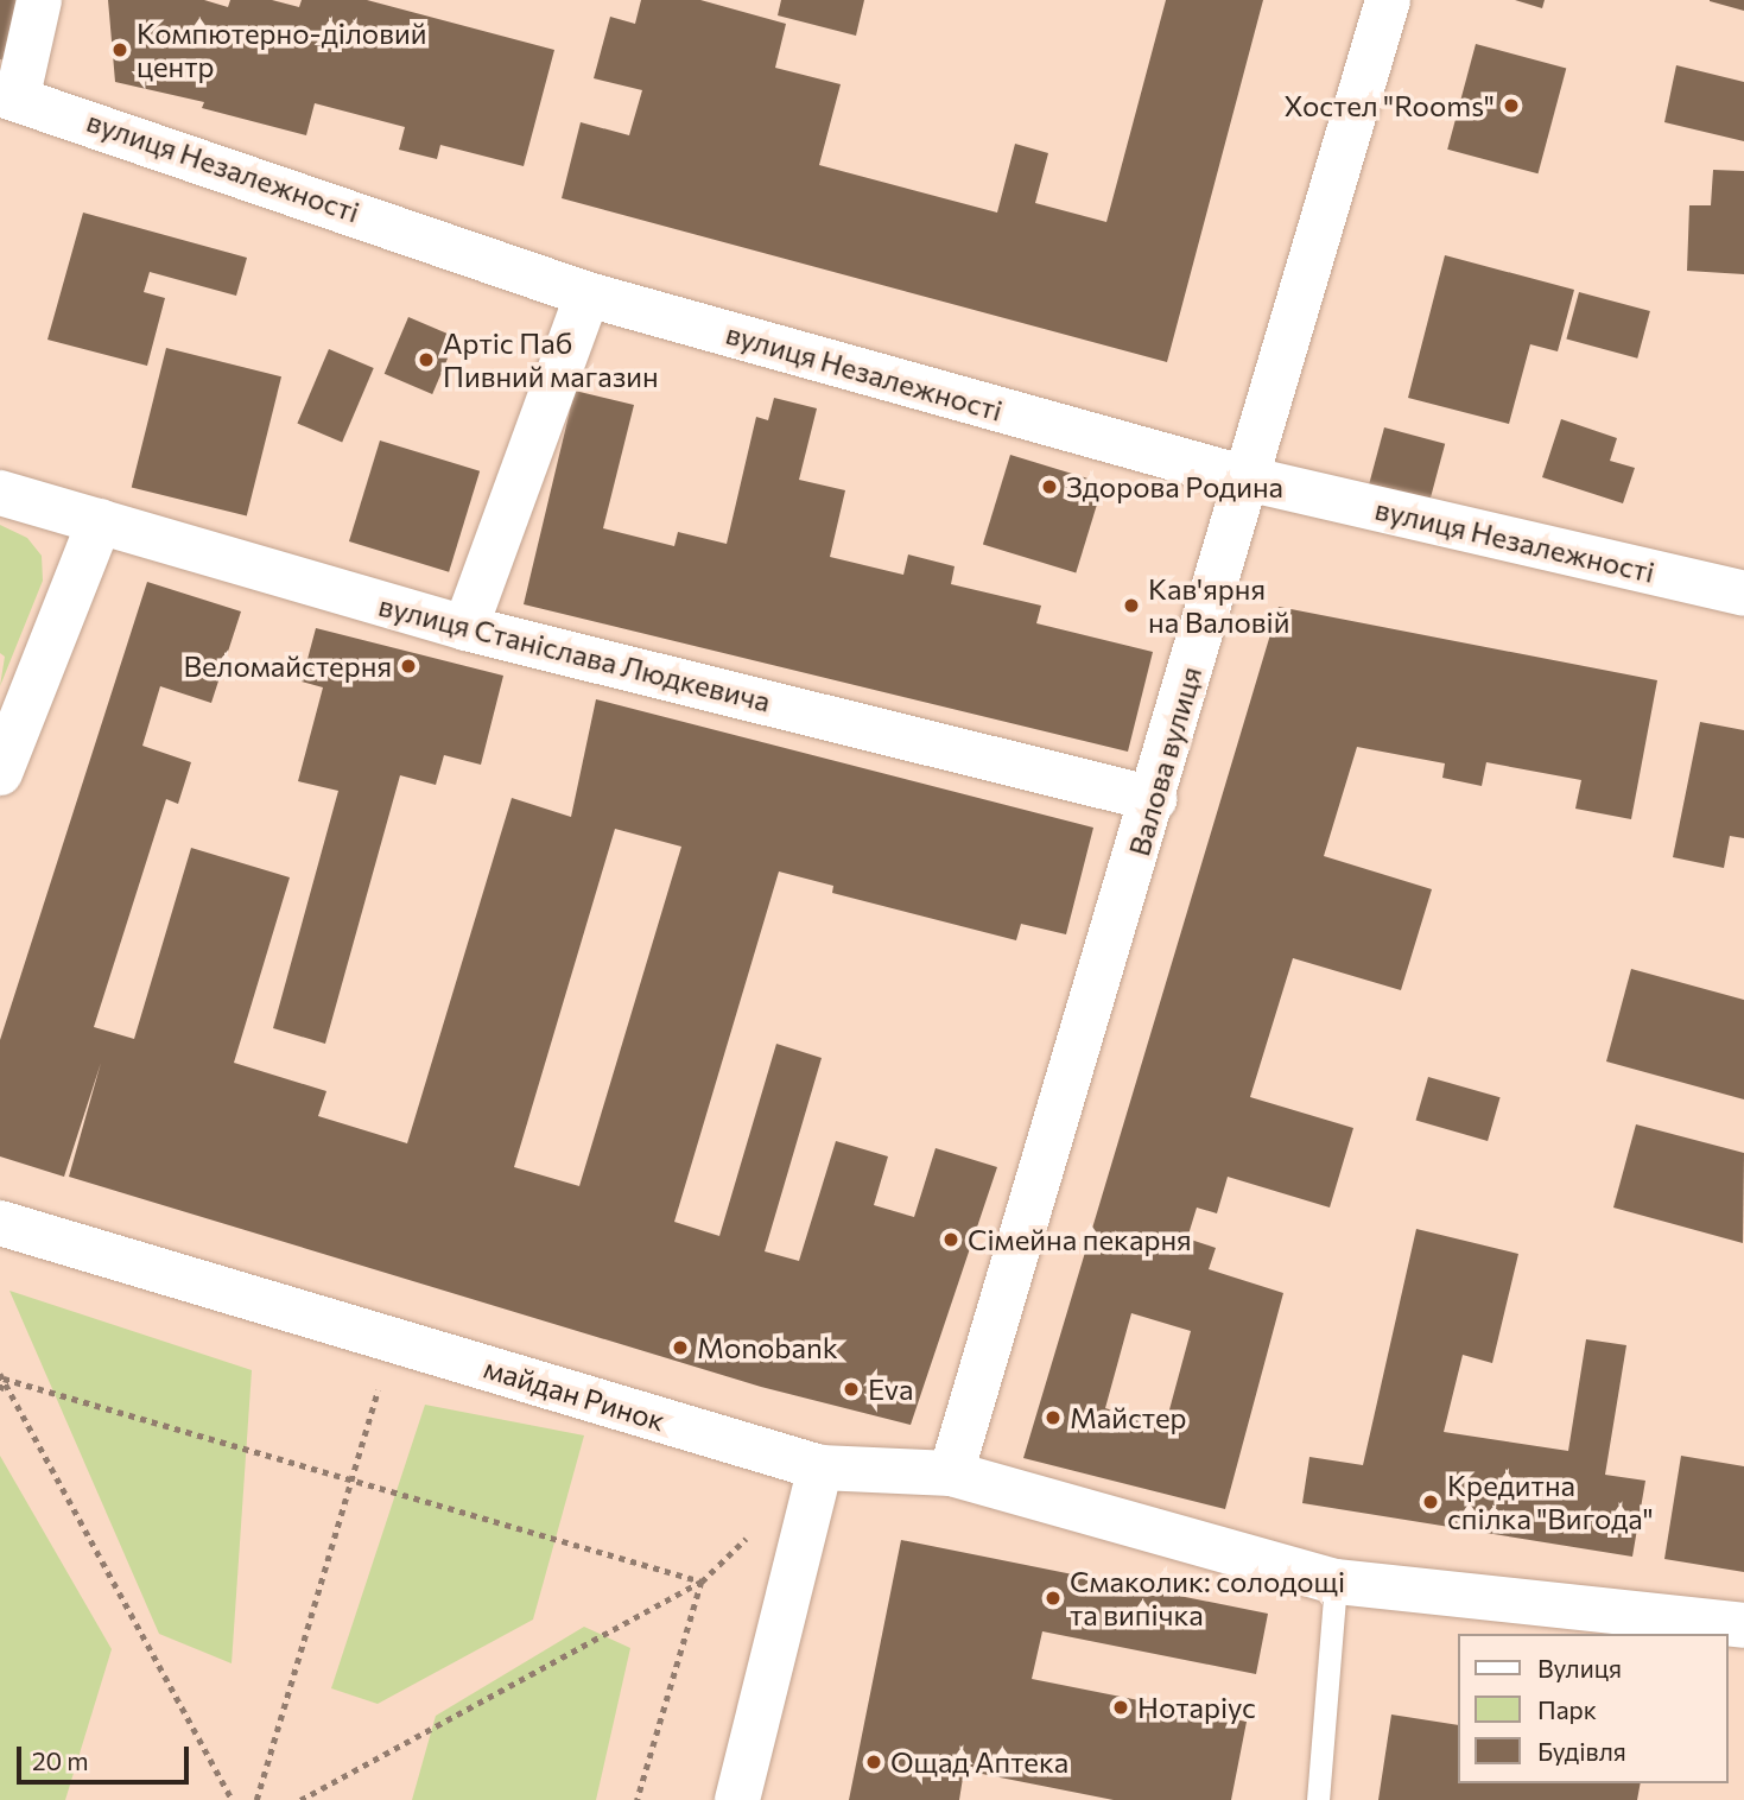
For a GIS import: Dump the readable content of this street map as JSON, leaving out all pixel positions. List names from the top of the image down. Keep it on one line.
{"streets":{"street":["вулиця Незалежності","вулиця Станіслава Людкевича","Валова вулиця","майдан Ринок"]},"crossings":[["вулиця Незалежності","Валова вулиця"],["вулиця Станіслава Людкевича","Валова вулиця"],["Валова вулиця","майдан Ринок"]],"places":["Компютерно-діловий центр","Хостел \"Rooms\"","Артіс Паб Пивний магазин","Здорова Родина","Кав'ярня на Валовій","Веломайстерня","Сімейна пекарня","Monobank","Eva","Майстер","Кредитна спілка \"Вигода\"","Смаколик: солодощі та випічка","Нотаріус","Ощад Аптека"],"legend":["Вулиця","Парк","Будівля"],"scale_bar":"20 m"}
